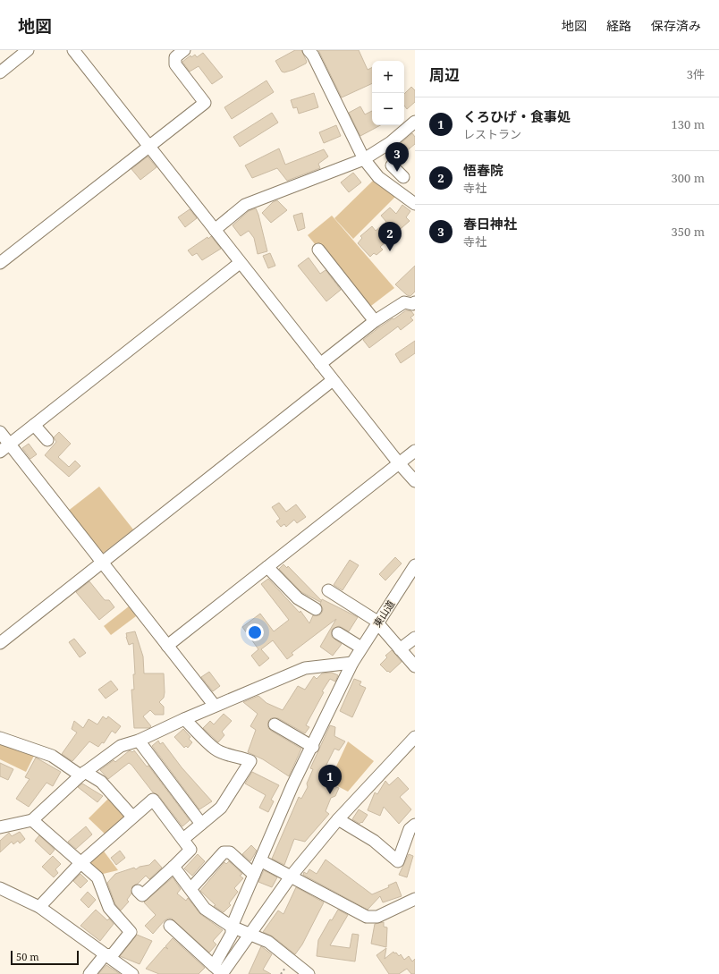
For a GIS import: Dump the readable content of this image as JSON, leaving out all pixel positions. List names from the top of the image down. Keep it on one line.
{"streets":{"street":["東山道"]},"scale_bar":"50 m","page":{"header":"地図","nav":["地図","経路","保存済み"],"heading":["周辺","3件"],"map_buttons":["+","−"],"list":[{"mark":"1","name":"くろひげ・食事処","note":"レストラン","value":"130 m"},{"mark":"2","name":"悟春院","note":"寺社","value":"300 m"},{"mark":"3","name":"春日神社","note":"寺社","value":"350 m"}],"pins":["3","2","1"],"scale":"50 m"}}
